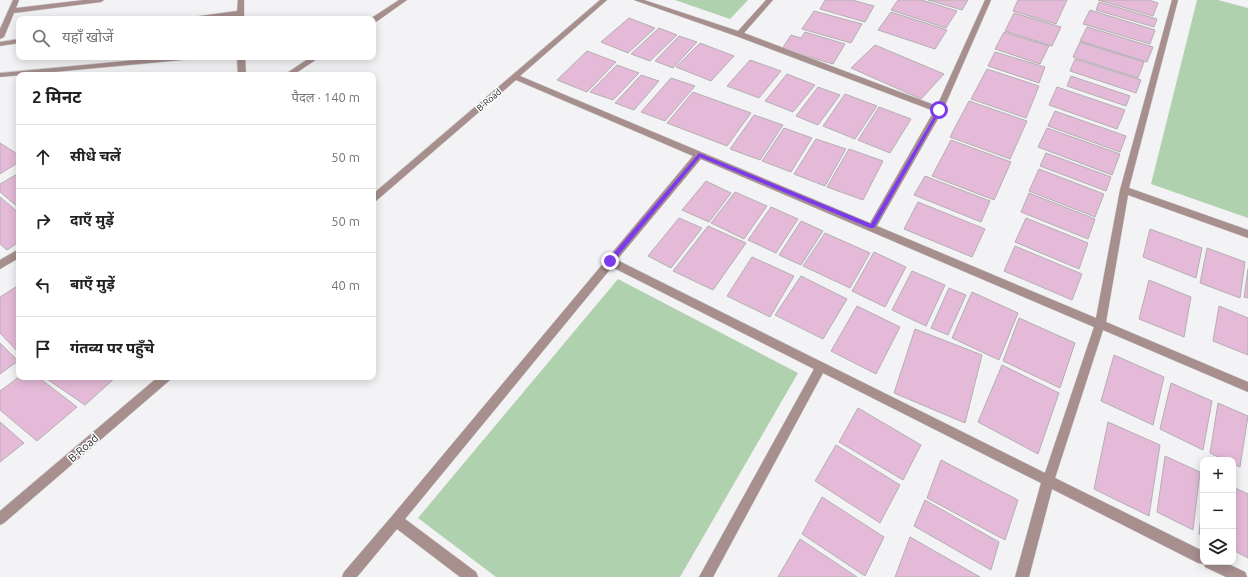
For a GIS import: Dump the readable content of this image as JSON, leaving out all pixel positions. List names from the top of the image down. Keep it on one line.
{"streets":{"street":["B-Road"]},"page":{"search":"यहाँ खोजें","heading":["2 मिनट","पैदल · 140 m"],"list":[["सीधे चलें","50 m"],["दाएँ मुड़ें","50 m"],["बाएँ मुड़ें","40 m"],"गंतव्य पर पहुँचे"],"map_buttons":["+","−"]}}
